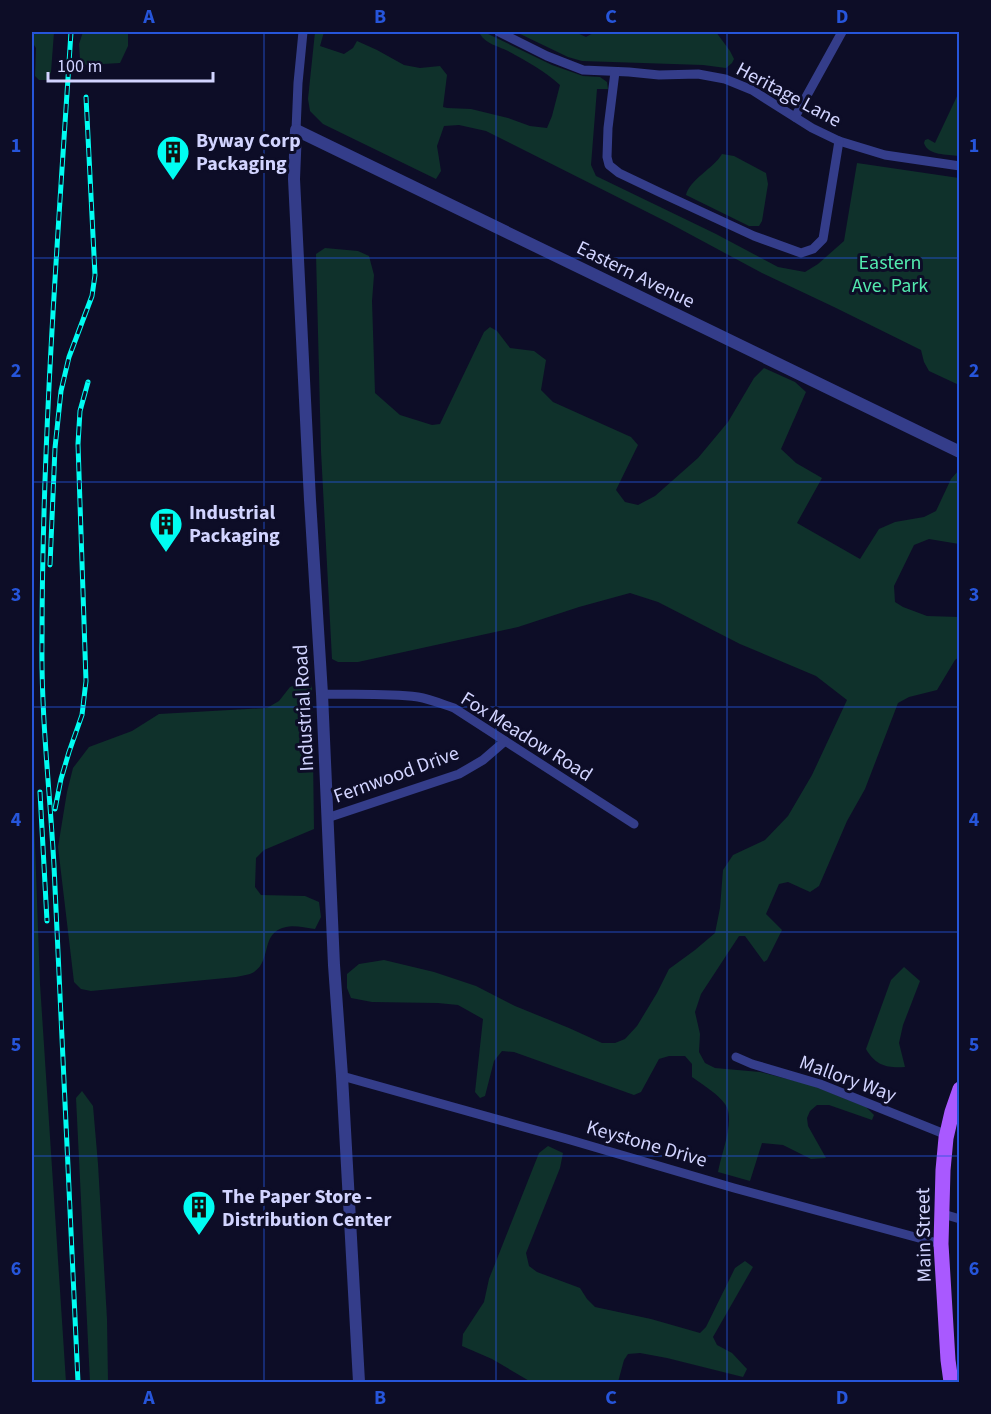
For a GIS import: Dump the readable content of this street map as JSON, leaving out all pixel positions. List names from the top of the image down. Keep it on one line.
{"streets":{"main road":["Main Street"],"street":["Heritage Lane","Eastern Avenue","Industrial Road","Fox Meadow Road","Fernwood Drive","Mallory Way","Keystone Drive"]},"crossings":[["Eastern Avenue","Industrial Road"],["Industrial Road","Fox Meadow Road"],["Industrial Road","Fernwood Drive"],["Industrial Road","Keystone Drive"],["Fox Meadow Road","Fernwood Drive"],["Mallory Way","Main Street"],["Keystone Drive","Main Street"]],"parks":["Eastern Ave. Park"],"places":{"building":["Byway Corp Packaging","Industrial Packaging","The Paper Store - Distribution Center"]},"scale_bar":"100 m","grid":{"columns":["A","B","C","D"],"rows":["1","2","3","4","5","6"]}}
